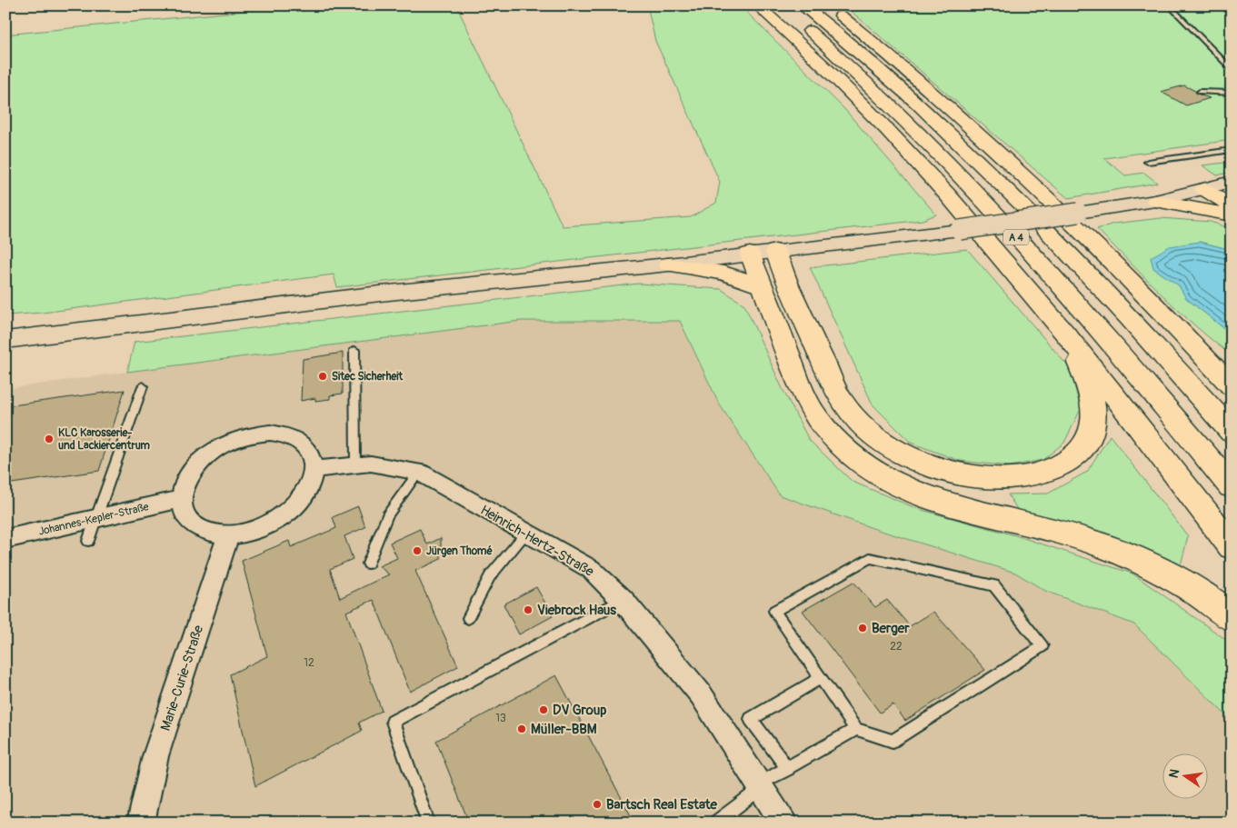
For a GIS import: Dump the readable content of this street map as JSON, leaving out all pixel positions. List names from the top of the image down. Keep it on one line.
{"streets":{"highway":["A 4"],"street":["Johannes-Kepler-Straße","Heinrich-Hertz-Straße","Marie-Curie-Straße"]},"crossings":[["Johannes-Kepler-Straße","Heinrich-Hertz-Straße"],["Johannes-Kepler-Straße","Marie-Curie-Straße"],["Heinrich-Hertz-Straße","Marie-Curie-Straße"]],"places":["Sitec Sicherheit","KLC Karosserie- und Lackiercentrum","Jürgen Thomé","Viebrock Haus","Berger","DV Group","Müller-BBM","Bartsch Real Estate"],"house_numbers":["22","12","13"],"north":"left"}
